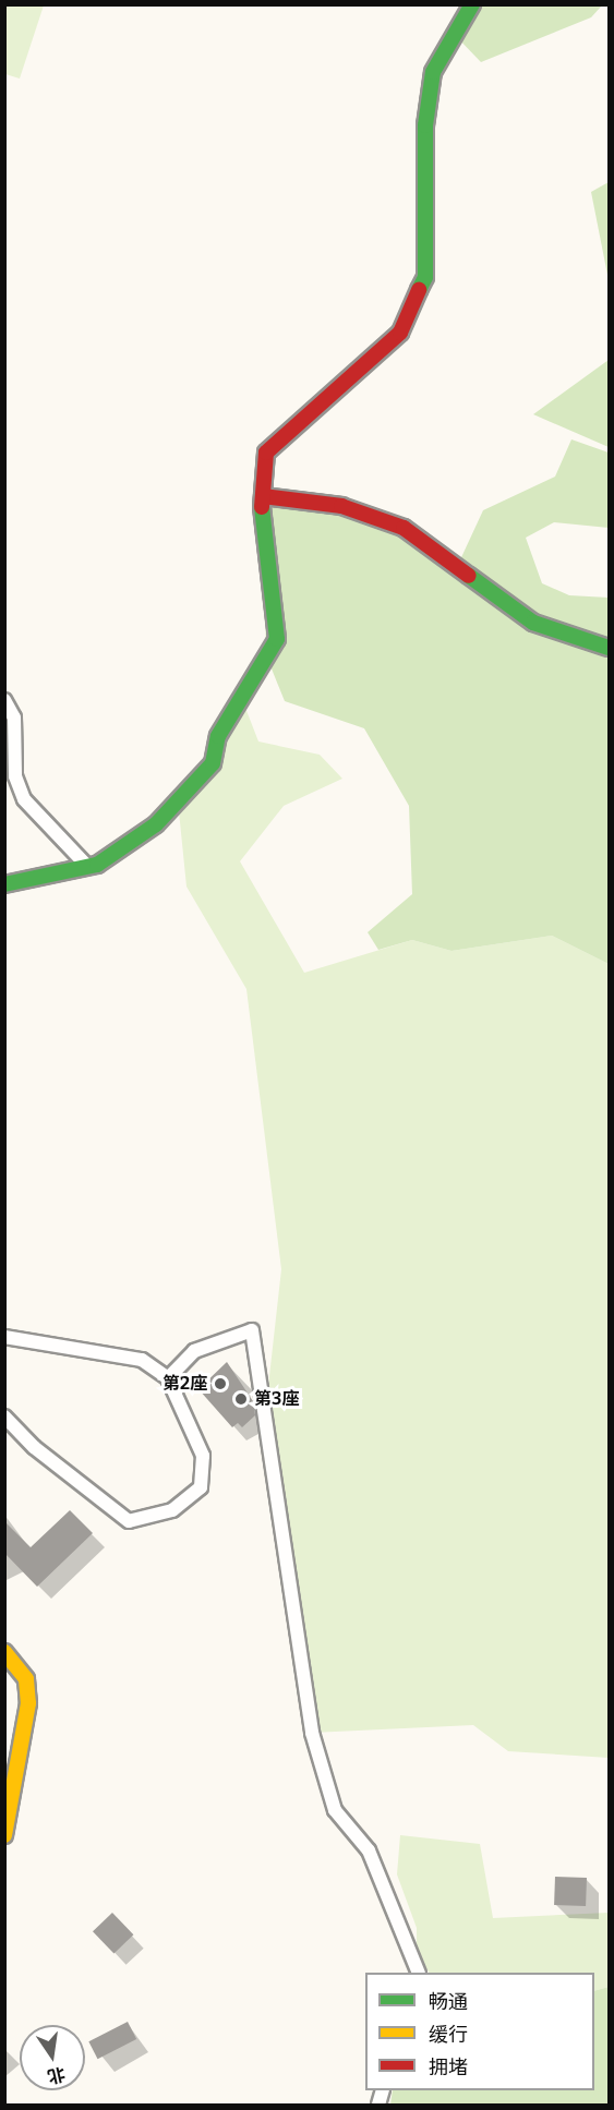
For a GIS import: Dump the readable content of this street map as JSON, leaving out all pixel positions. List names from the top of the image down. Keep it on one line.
{"places":["第2座","第3座"],"legend":["畅通","缓行","拥堵"],"north":"bottom"}
